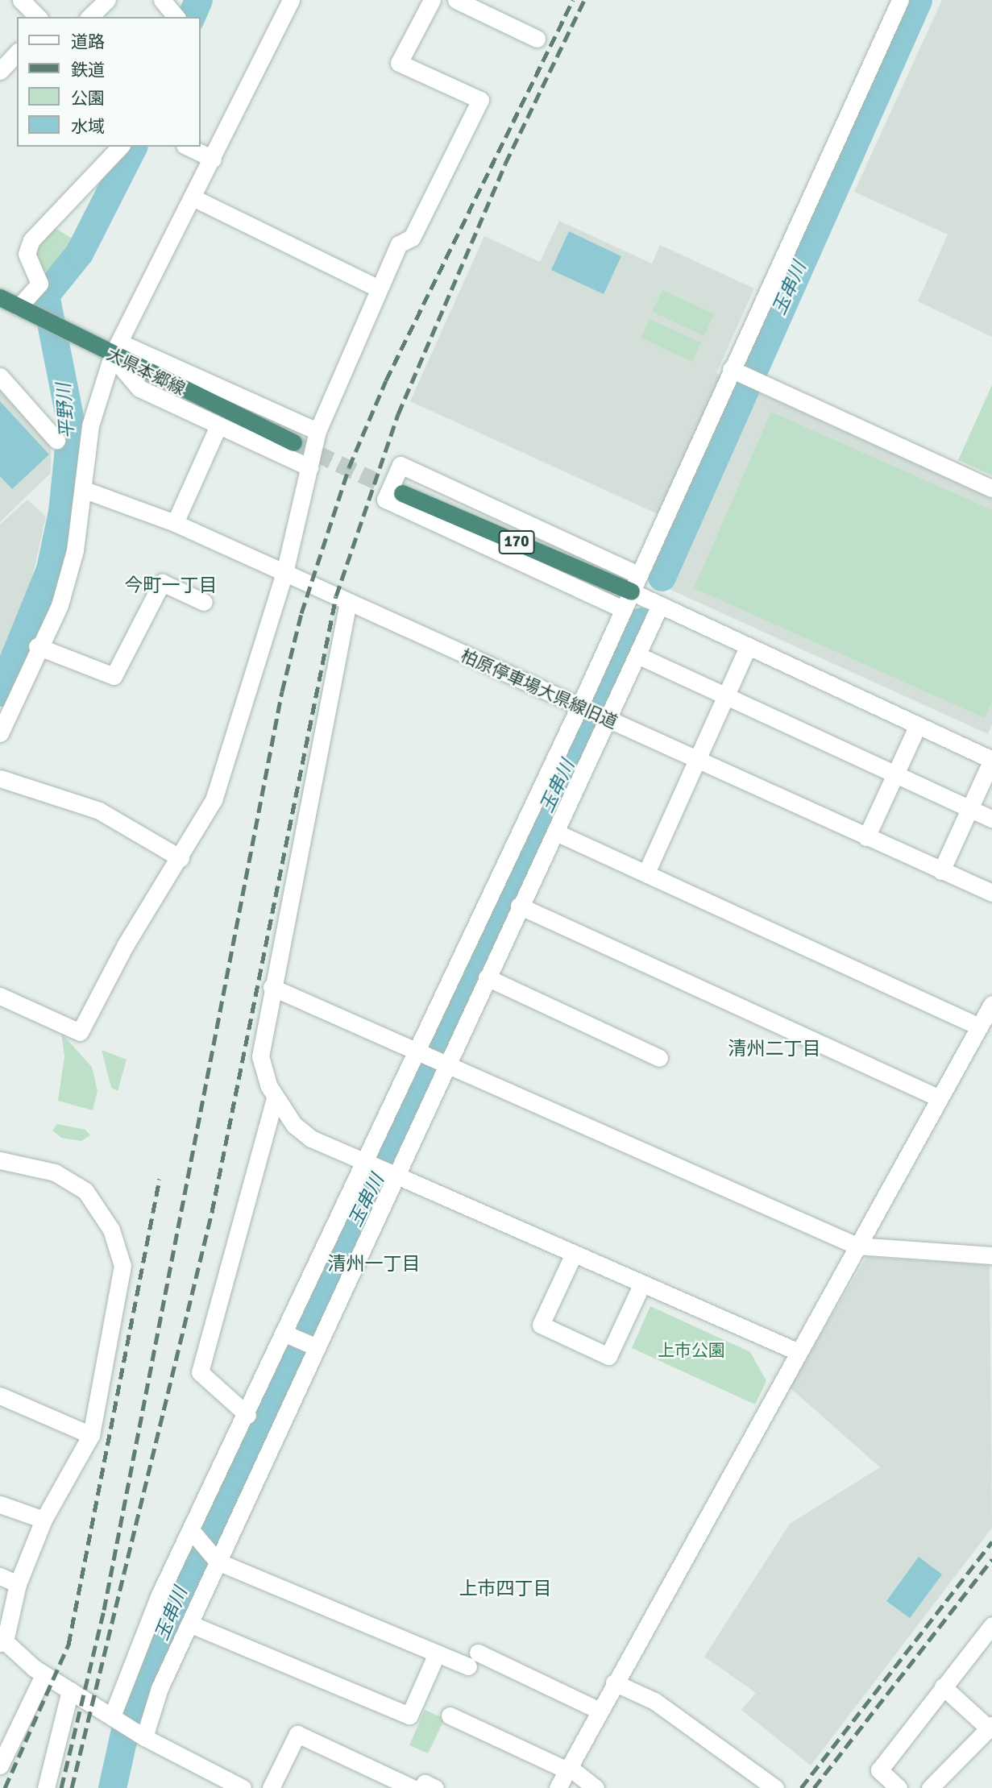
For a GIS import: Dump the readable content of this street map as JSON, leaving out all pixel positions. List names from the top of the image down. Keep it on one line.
{"streets":{"highway":["大県本郷線","170"],"street":["柏原停車場大県線旧道"]},"districts":["今町一丁目","清州二丁目","清州一丁目","上市四丁目"],"water":["玉串川","平野川"],"parks":["上市公園"],"legend":["道路","鉄道","公園","水域"]}
